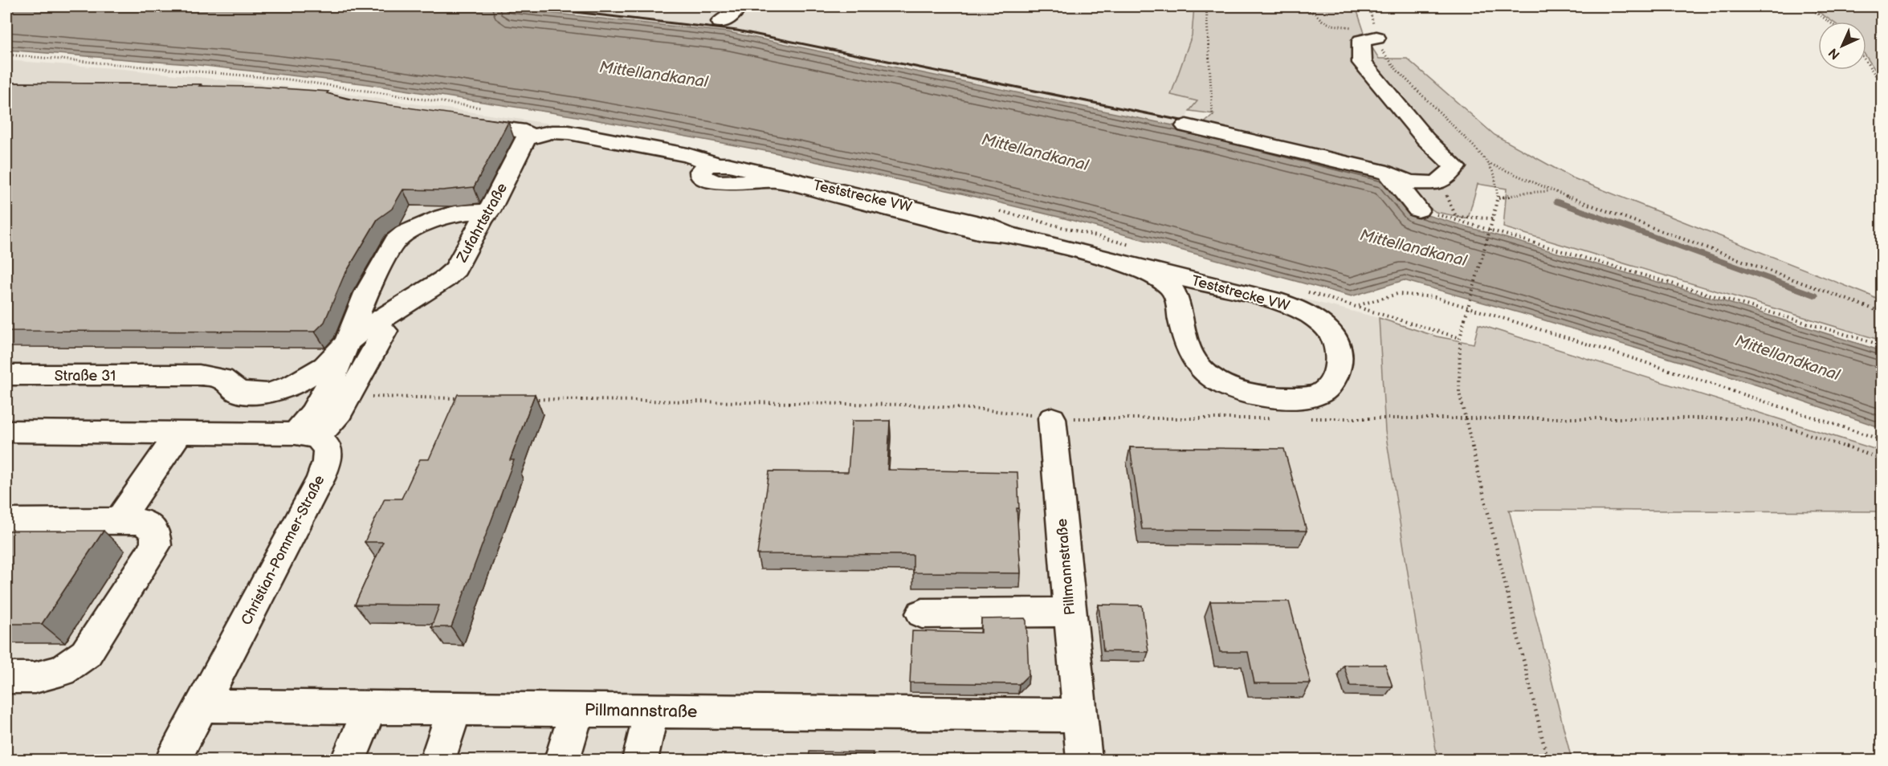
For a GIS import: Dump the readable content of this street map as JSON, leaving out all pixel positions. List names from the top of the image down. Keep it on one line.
{"streets":{"street":["Teststrecke VW","Zufahrtstraße","Straße 31","Christian-Pommer-Straße","Pillmannstraße"]},"crossings":[["Teststrecke VW","Zufahrtstraße"],["Zufahrtstraße","Straße 31"],["Christian-Pommer-Straße","Pillmannstraße"]],"water":["Mittellandkanal"],"north":"bottom left"}
